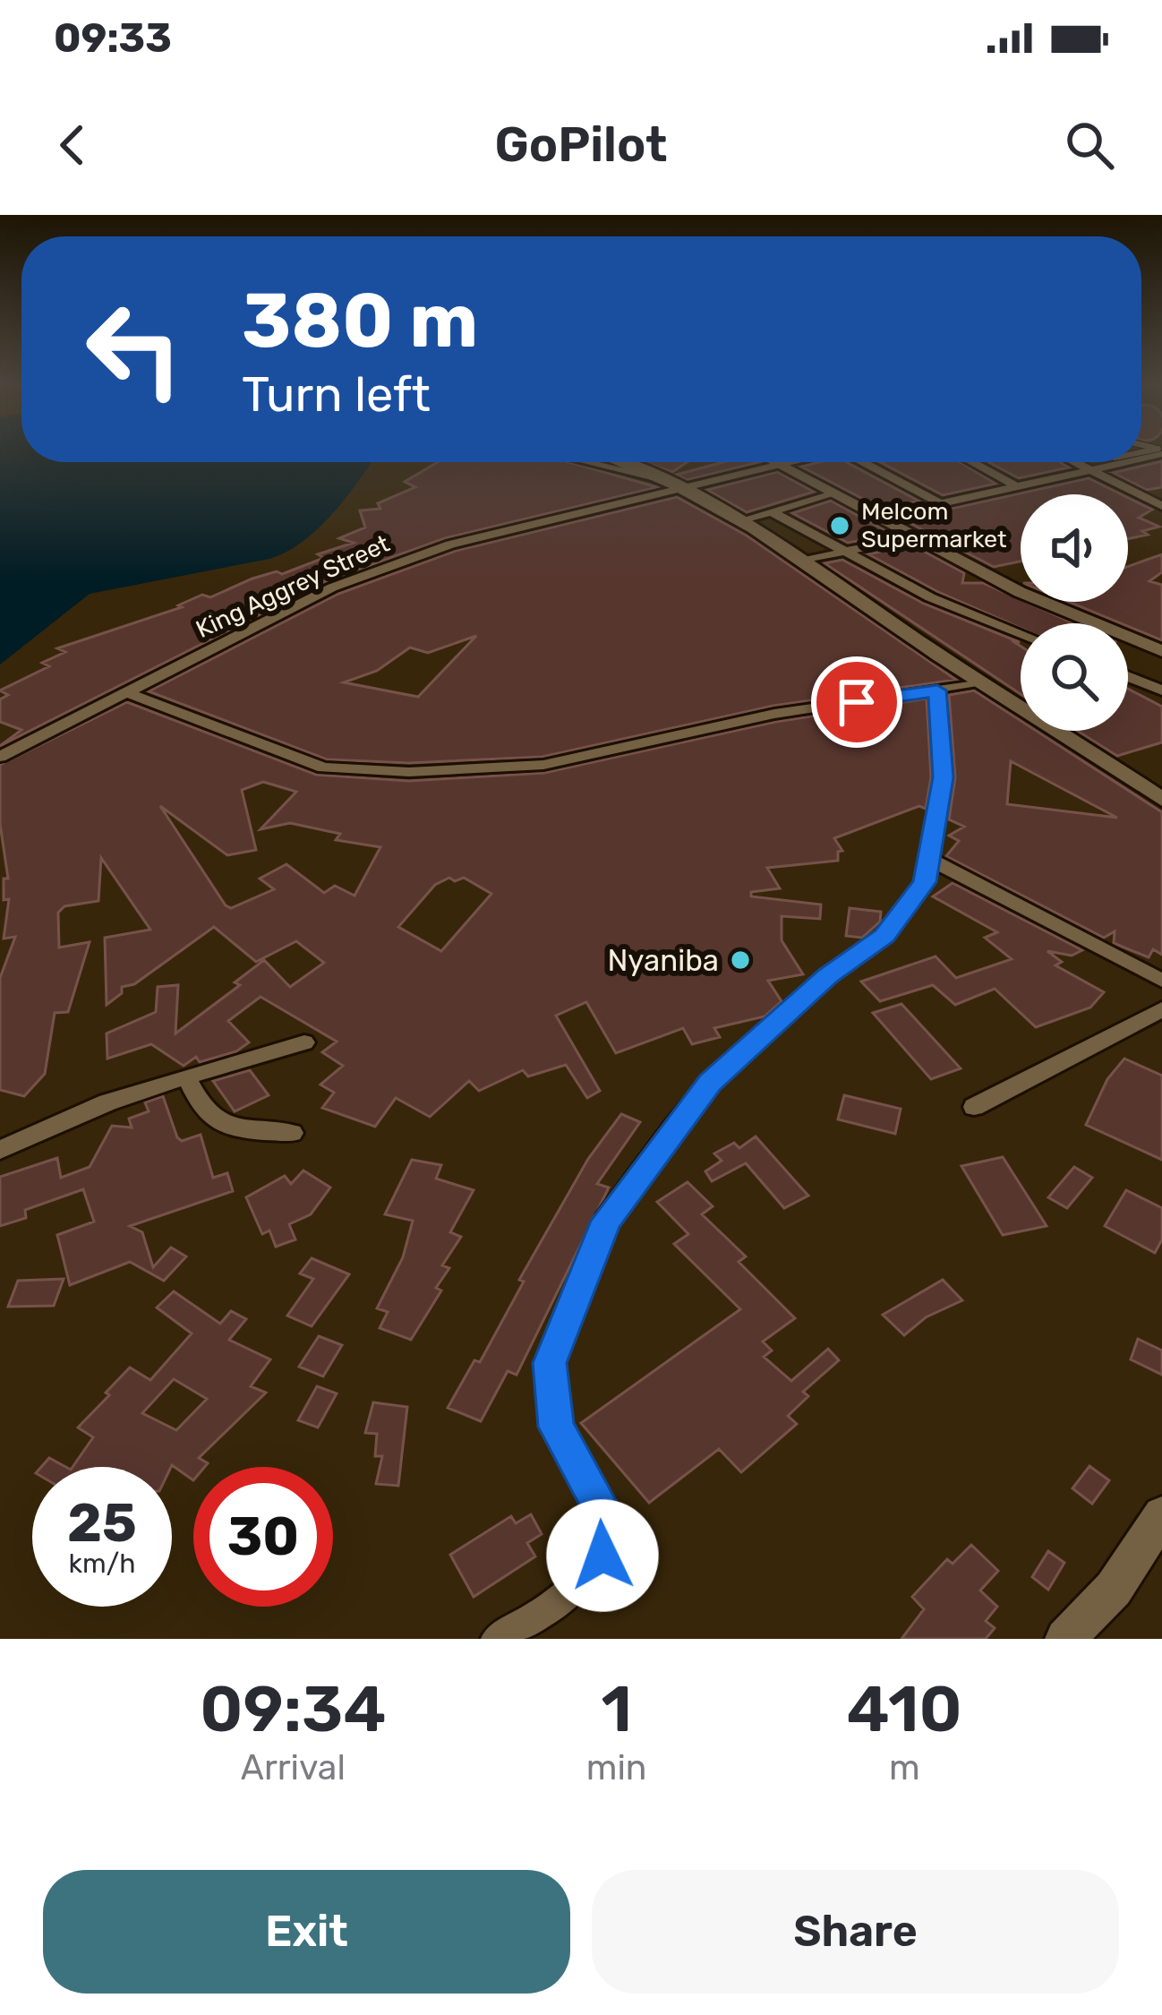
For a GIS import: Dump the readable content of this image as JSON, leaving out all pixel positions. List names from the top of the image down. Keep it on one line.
{"streets":{"street":["King Aggrey Street"]},"places":["Melcom Supermarket","Nyaniba"],"page":{"status":"09:33","header":"GoPilot","turn":["380 m","Turn left"],"speed":"25 km/h","limit":"30","eta":["09:34","Arrival","1","min","410","m"],"buttons":["Exit","Share"]}}
